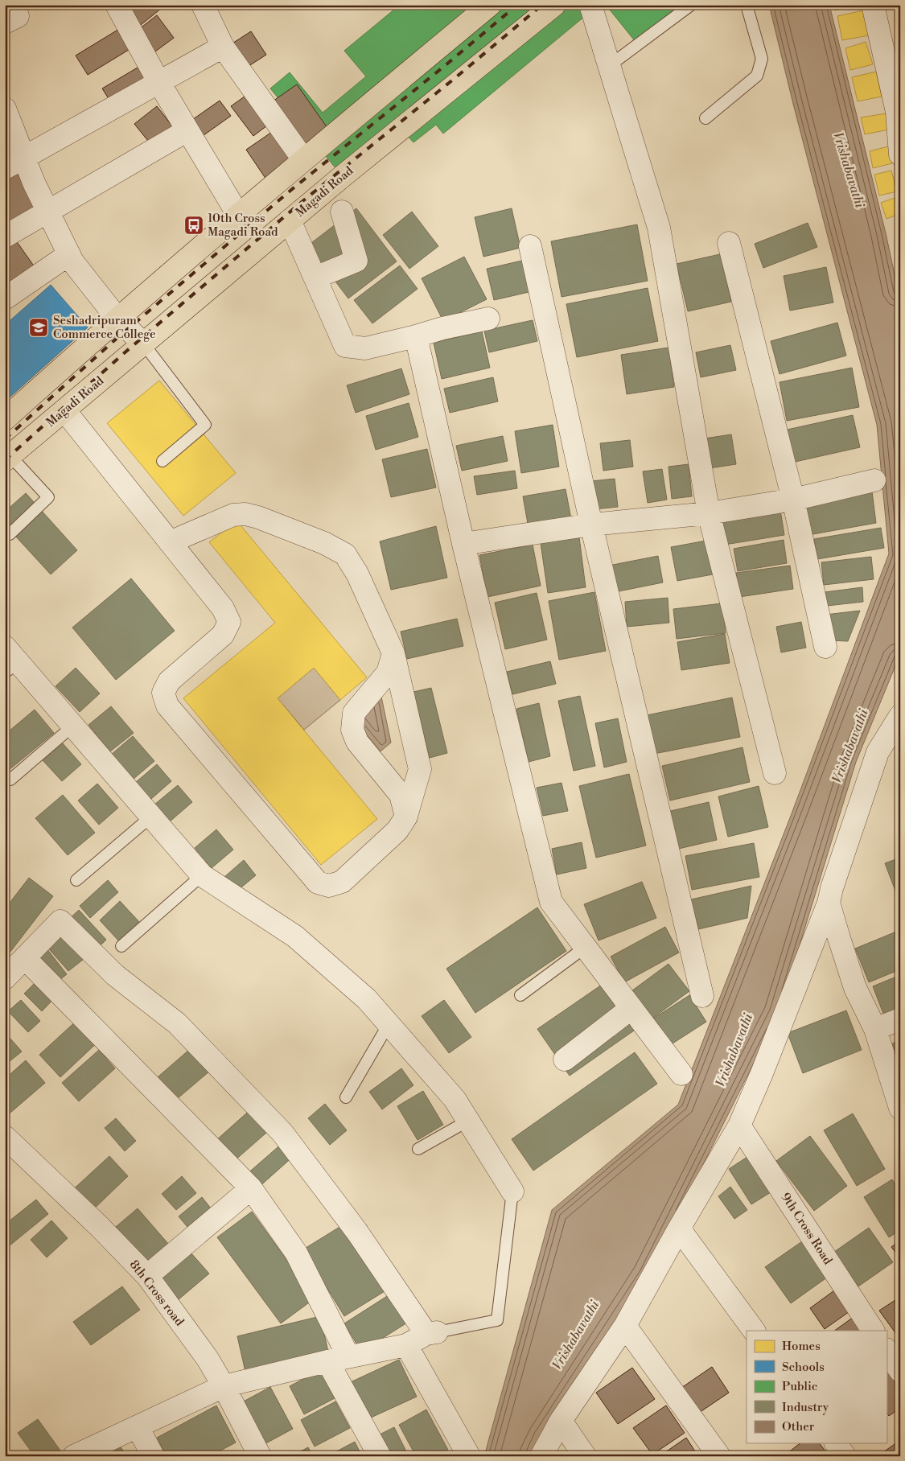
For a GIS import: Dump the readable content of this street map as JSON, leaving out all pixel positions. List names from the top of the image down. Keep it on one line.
{"streets":{"main road":["Magadi Road"],"street":["9th Cross Road","8th Cross road"]},"water":["Vrishabavathi"],"places":{"bus stop":["10th Cross Magadi Road"],"school or university":["Seshadripuram Commerce College"]},"legend":["Homes","Schools","Public","Industry","Other"]}
